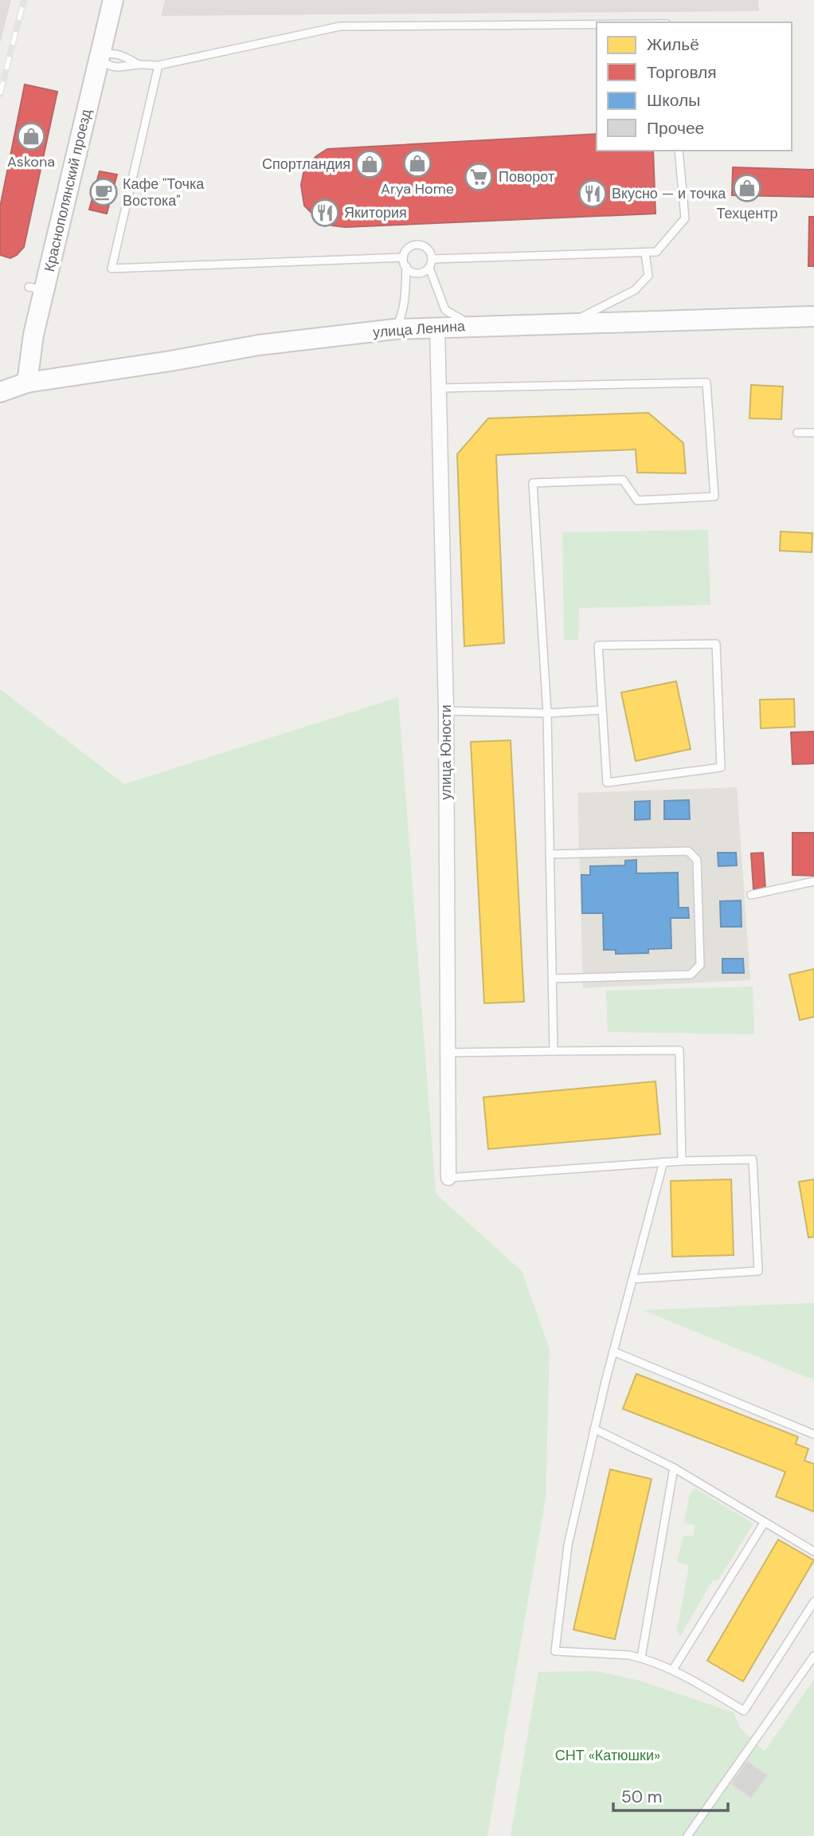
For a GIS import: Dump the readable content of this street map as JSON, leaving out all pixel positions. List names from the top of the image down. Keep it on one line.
{"streets":{"main road":["Краснополянский проезд","улица Ленина"],"street":["улица Юности"]},"crossings":[["Краснополянский проезд","улица Ленина"],["улица Ленина","улица Юности"]],"parks":["СНТ «Катюшки»"],"places":{"shop":["Askona","Arya Home","Спортландия","Техцентр"],"supermarket":["Поворот"],"cafe":["Кафе \"Точка Востока\""],"restaurant":["Вкусно — и точка","Якитория"]},"legend":["Жильё","Торговля","Школы","Прочее"],"scale_bar":"50 m"}
